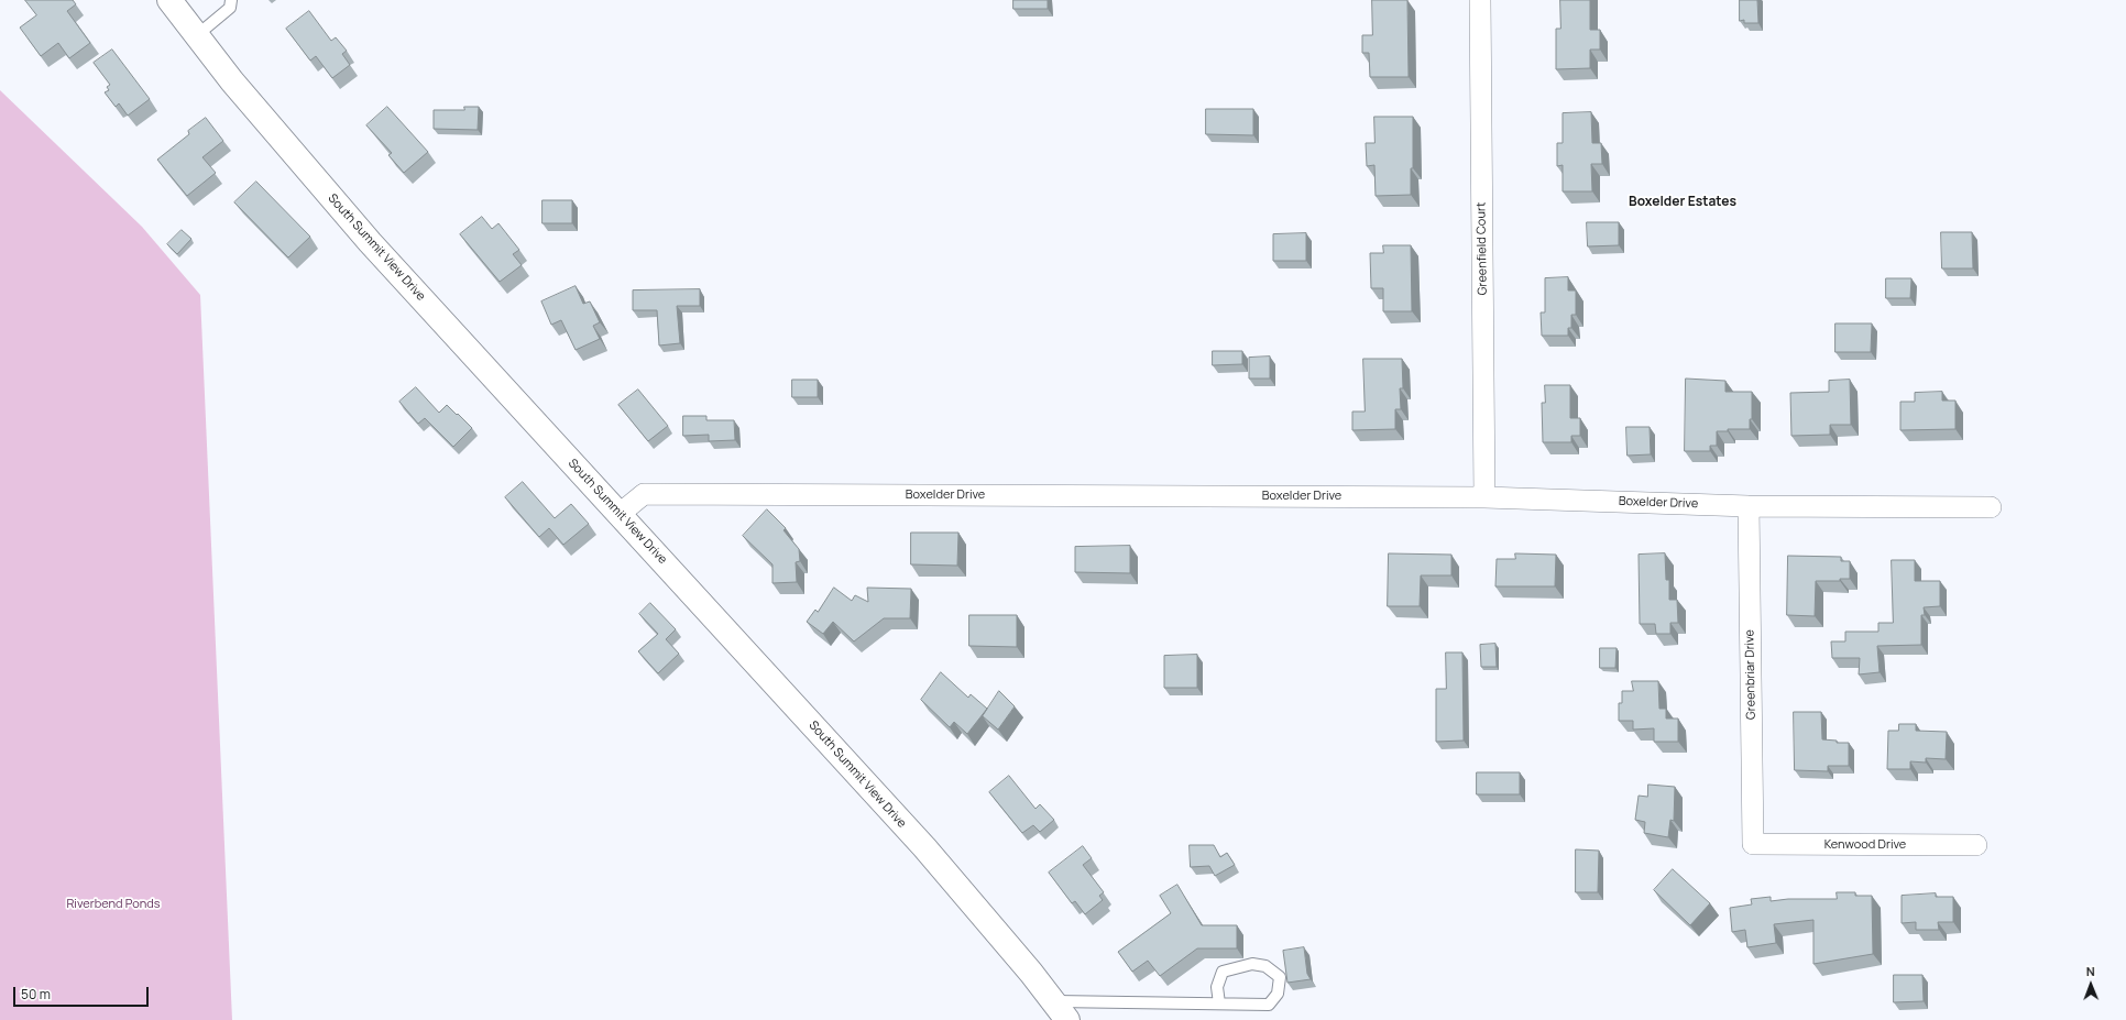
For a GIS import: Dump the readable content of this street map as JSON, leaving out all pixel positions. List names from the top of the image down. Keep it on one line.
{"streets":{"street":["South Summit View Drive","Greenfield Court","Boxelder Drive","Greenbriar Drive","Kenwood Drive"]},"crossings":[["South Summit View Drive","Boxelder Drive"],["Greenfield Court","Boxelder Drive"],["Boxelder Drive","Greenbriar Drive"],["Greenbriar Drive","Kenwood Drive"]],"districts":["Boxelder Estates"],"parks":["Riverbend Ponds"],"scale_bar":"50 m","north":"top"}
